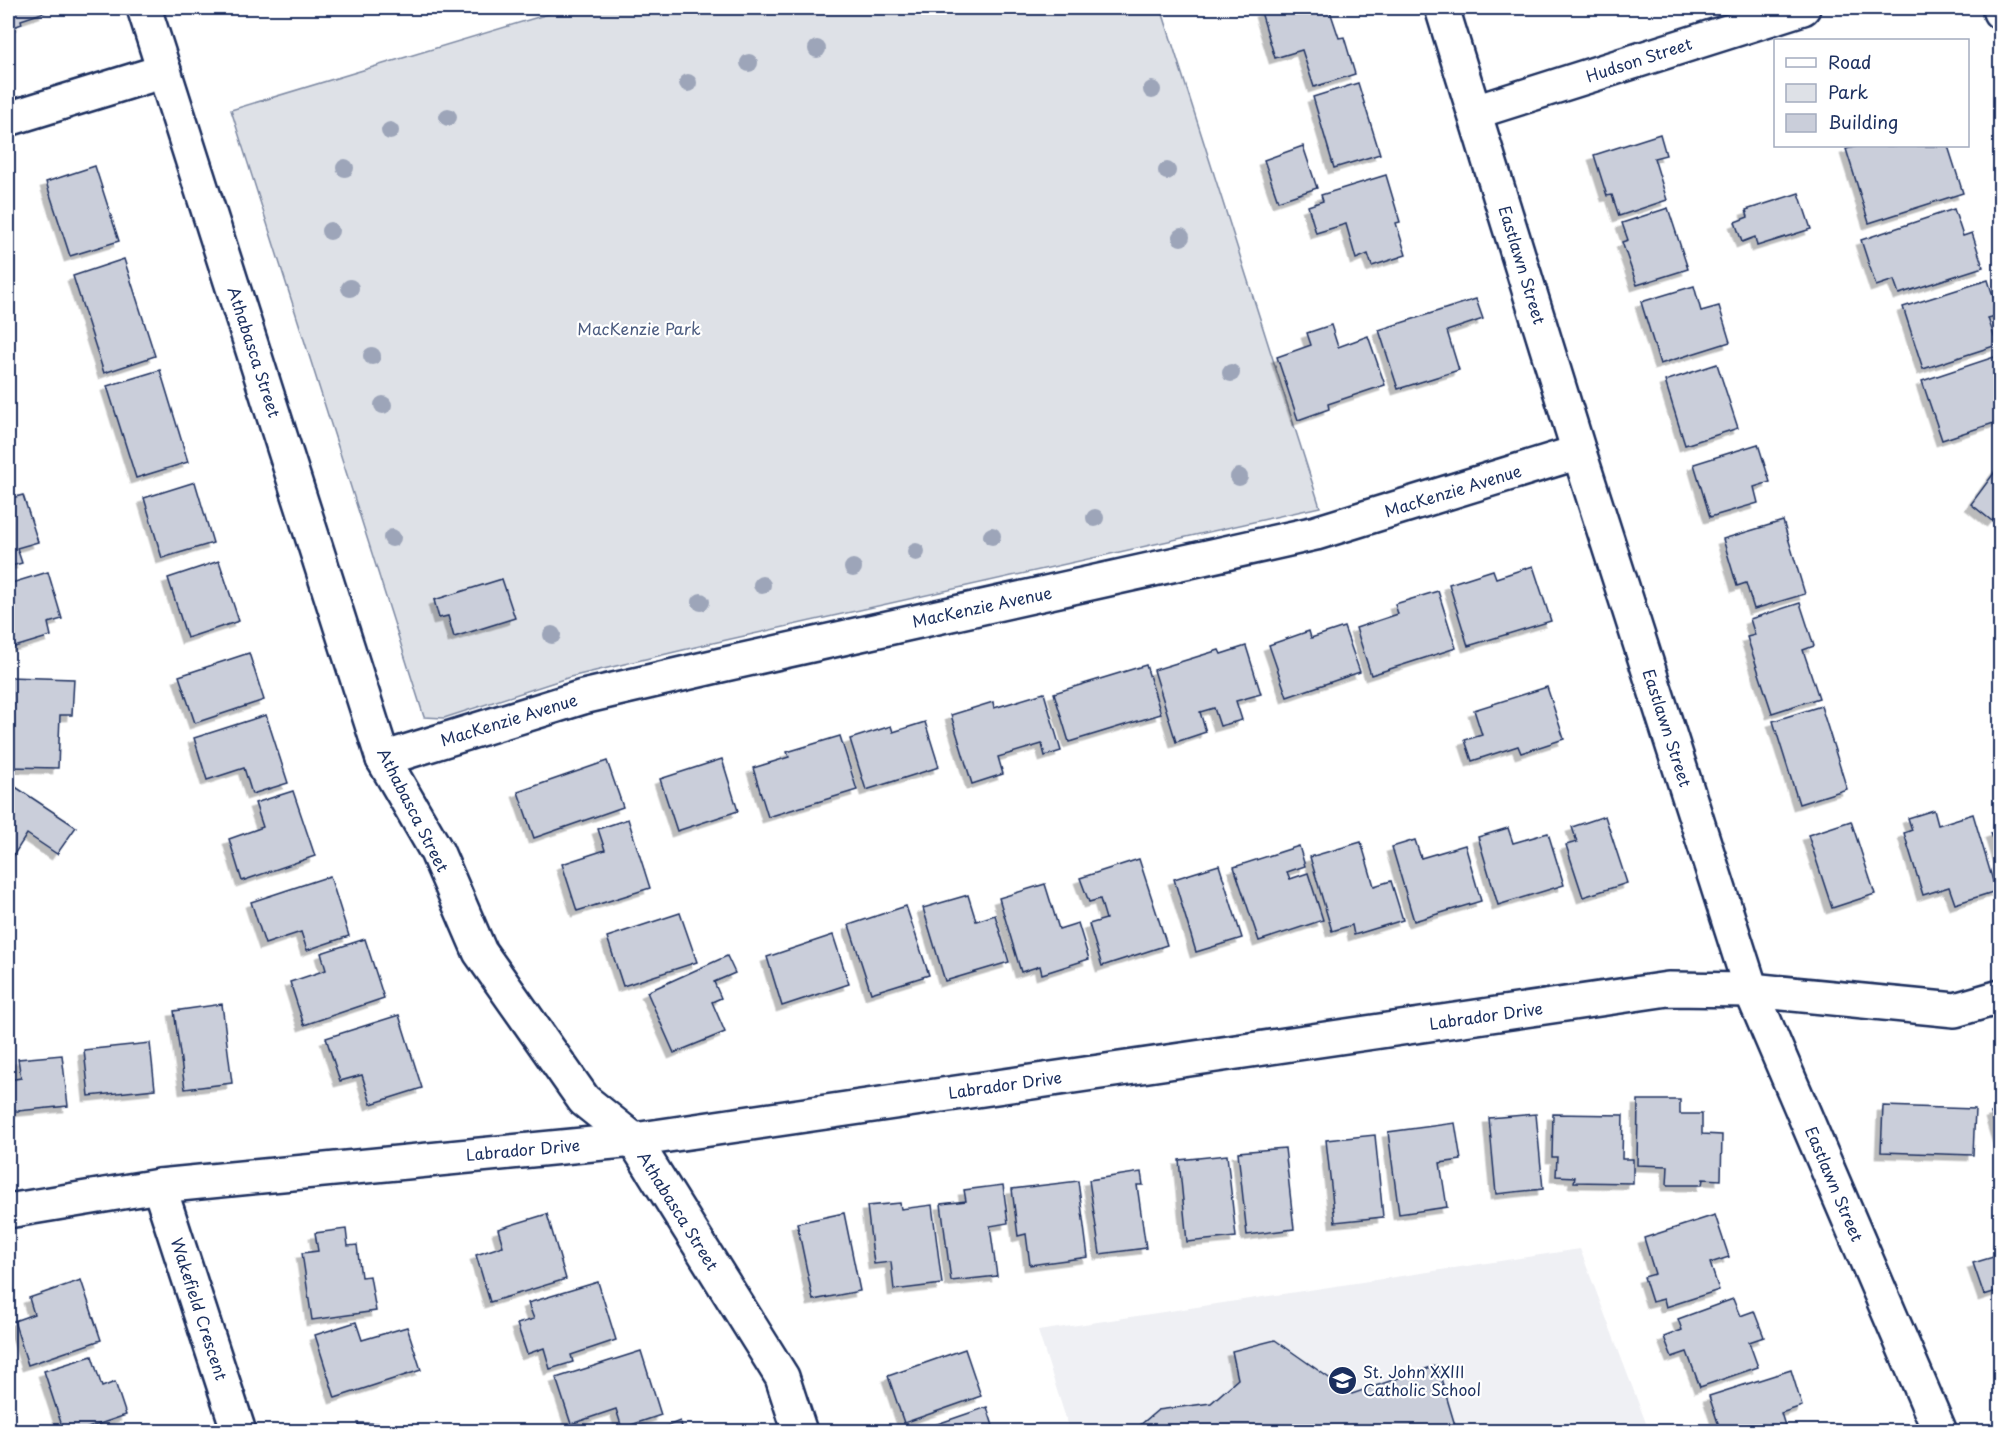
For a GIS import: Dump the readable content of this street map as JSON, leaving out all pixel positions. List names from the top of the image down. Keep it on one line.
{"streets":{"street":["Hudson Street","Eastlawn Street","Athabasca Street","MacKenzie Avenue","Labrador Drive","Wakefield Crescent"]},"crossings":[["Hudson Street","Eastlawn Street"],["Eastlawn Street","MacKenzie Avenue"],["Eastlawn Street","Labrador Drive"],["Athabasca Street","MacKenzie Avenue"],["Athabasca Street","Labrador Drive"],["Labrador Drive","Wakefield Crescent"]],"parks":["MacKenzie Park"],"places":{"school or university":["St. John XXIII Catholic School"]},"legend":["Road","Park","Building"]}
